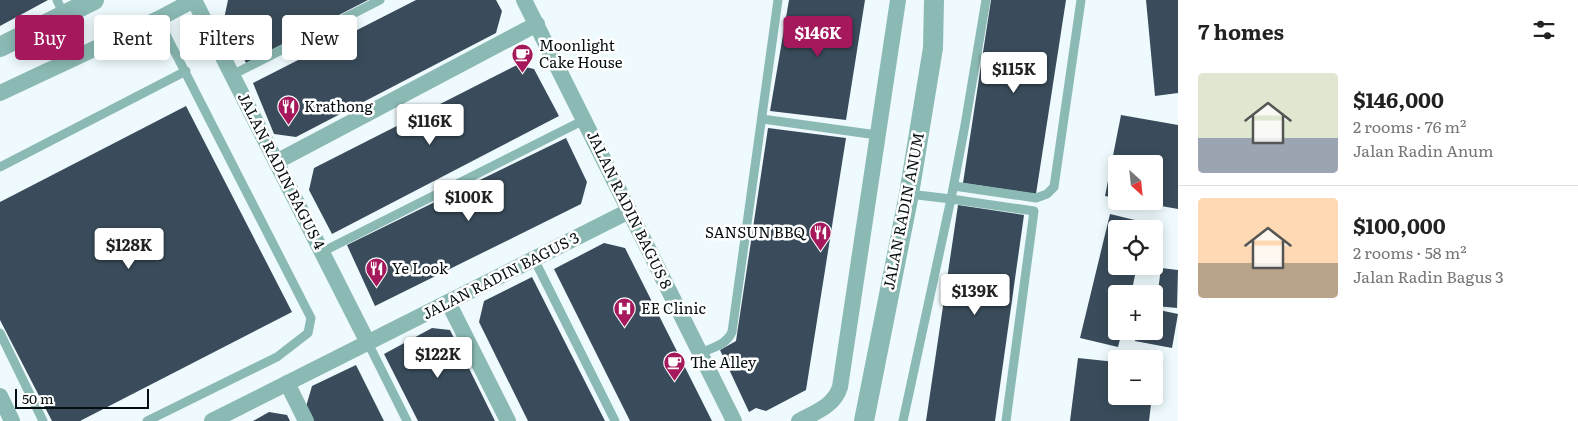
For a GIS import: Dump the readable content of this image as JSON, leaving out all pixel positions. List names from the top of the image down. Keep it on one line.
{"streets":{"street":["JALAN RADIN BAGUS 4","JALAN RADIN BAGUS 8","JALAN RADIN ANUM","JALAN RADIN BAGUS 3"]},"crossings":[["JALAN RADIN BAGUS 4","JALAN RADIN BAGUS 3"],["JALAN RADIN BAGUS 8","JALAN RADIN BAGUS 3"]],"places":{"cafe":["Moonlight Cake House","The Alley"],"restaurant":["Krathong","SANSUN BBQ","Ye Look"],"hospital":["EE Clinic"]},"scale_bar":"50 m","north":"bottom right","page":{"heading":"7 homes","chip":["Buy","Rent","Filters","New"],"price":["$146K","$115K","$116K","$100K","$128K","$139K","$122K"],"list":[{"name":"$146,000","note":"2 rooms · 76 m² · Jalan Radin Anum"},{"name":"$100,000","note":"2 rooms · 58 m² · Jalan Radin Bagus 3"}],"map_buttons":["+","−"],"scale":"50 m"}}
